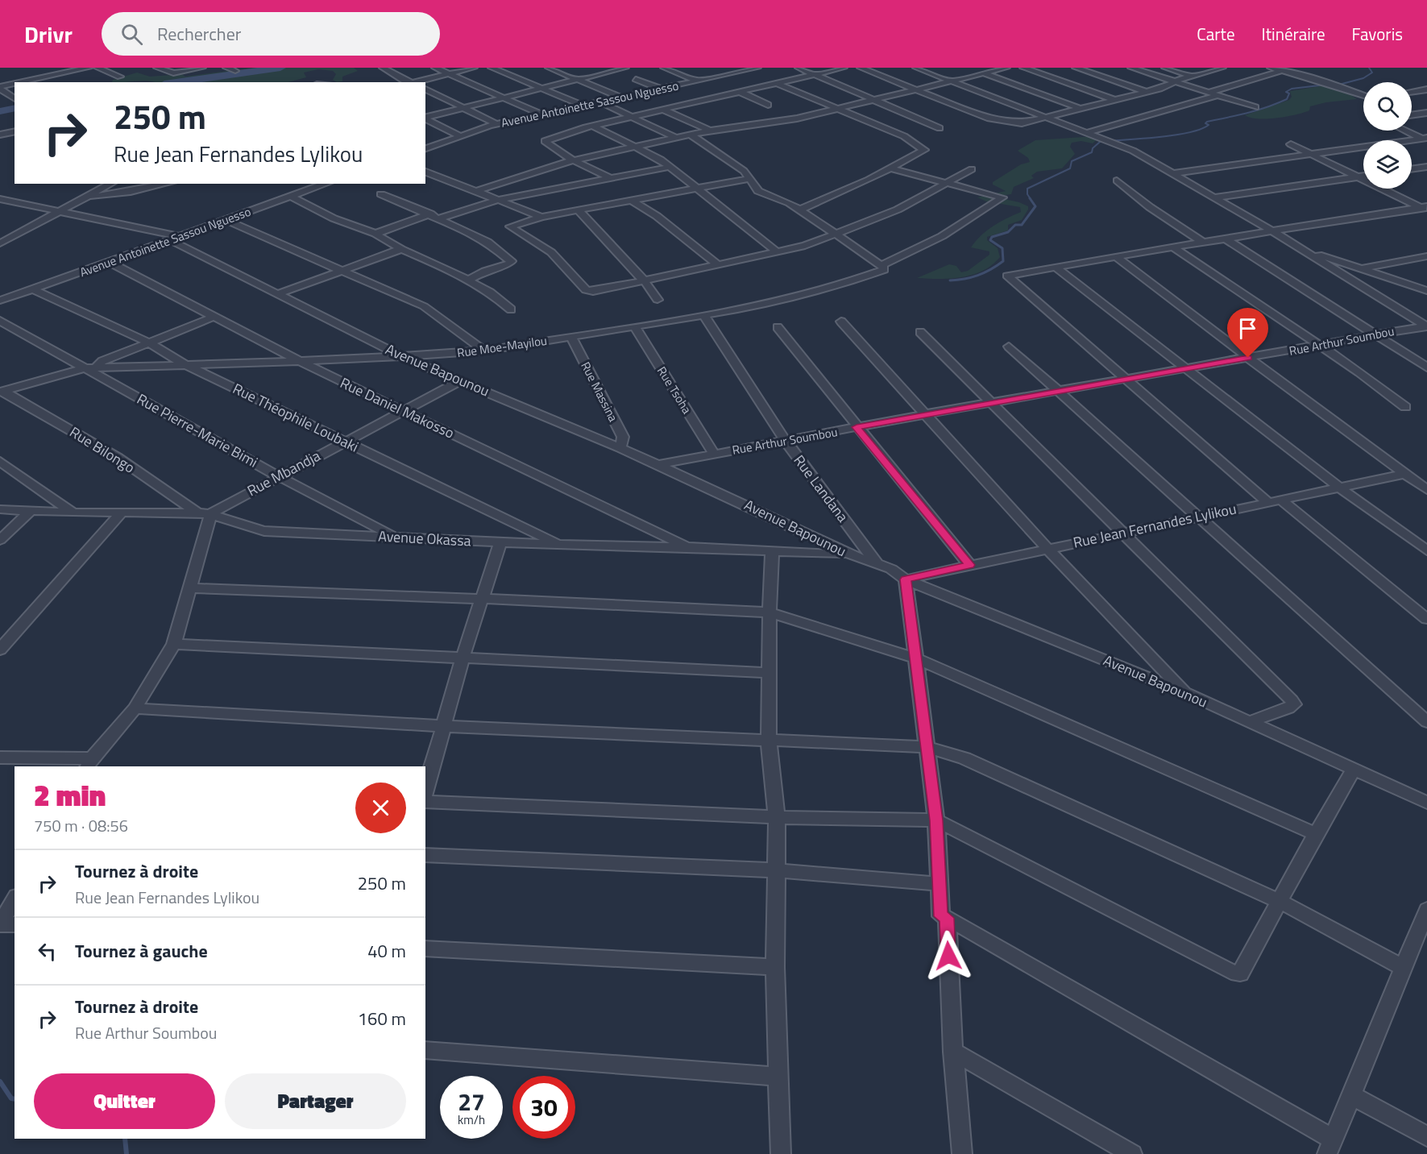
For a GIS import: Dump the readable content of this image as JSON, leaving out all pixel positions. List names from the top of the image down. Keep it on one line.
{"streets":{"street":["Avenue Antoinette Sassou Nguesso","Rue Arthur Soumbou","Rue Moe-Mayilou","Avenue Bapounou","Rue Tsoha","Rue Massina","Rue Daniel Makosso","Rue Théophile Loubaki","Rue Pierre-Marie Bimi","Rue Bilongo","Rue Mbandja","Rue Landana","Rue Jean Fernandes Lylikou","Avenue Okassa"]},"crossings":[["Avenue Antoinette Sassou Nguesso","Avenue Bapounou"],["Avenue Antoinette Sassou Nguesso","Rue Daniel Makosso"],["Avenue Antoinette Sassou Nguesso","Rue Théophile Loubaki"],["Rue Arthur Soumbou","Avenue Bapounou"],["Rue Arthur Soumbou","Rue Tsoha"],["Rue Arthur Soumbou","Rue Landana"],["Rue Moe-Mayilou","Avenue Bapounou"],["Rue Moe-Mayilou","Rue Tsoha"],["Rue Moe-Mayilou","Rue Massina"],["Rue Moe-Mayilou","Rue Daniel Makosso"],["Rue Moe-Mayilou","Rue Théophile Loubaki"],["Rue Moe-Mayilou","Rue Pierre-Marie Bimi"],["Rue Moe-Mayilou","Rue Bilongo"],["Rue Moe-Mayilou","Rue Landana"],["Avenue Bapounou","Rue Massina"],["Avenue Bapounou","Rue Mbandja"],["Avenue Bapounou","Rue Landana"],["Avenue Bapounou","Rue Jean Fernandes Lylikou"],["Avenue Bapounou","Avenue Okassa"],["Rue Daniel Makosso","Rue Mbandja"],["Rue Daniel Makosso","Avenue Okassa"],["Rue Théophile Loubaki","Rue Mbandja"],["Rue Théophile Loubaki","Avenue Okassa"],["Rue Pierre-Marie Bimi","Rue Mbandja"],["Rue Pierre-Marie Bimi","Avenue Okassa"],["Rue Bilongo","Rue Mbandja"],["Rue Bilongo","Avenue Okassa"],["Rue Mbandja","Avenue Okassa"]],"page":{"header":"Drivr","search":"Rechercher","nav":["Carte","Itinéraire","Favoris"],"turn":["250 m","Rue Jean Fernandes Lylikou"],"heading":["2 min","750 m · 08:56"],"list":[{"name":"Tournez à droite","note":"Rue Jean Fernandes Lylikou","value":"250 m"},{"name":"Tournez à gauche","value":"40 m"},{"name":"Tournez à droite","note":"Rue Arthur Soumbou","value":"160 m"}],"buttons":["Quitter","Partager"],"speed":"27 km/h","limit":"30"}}
